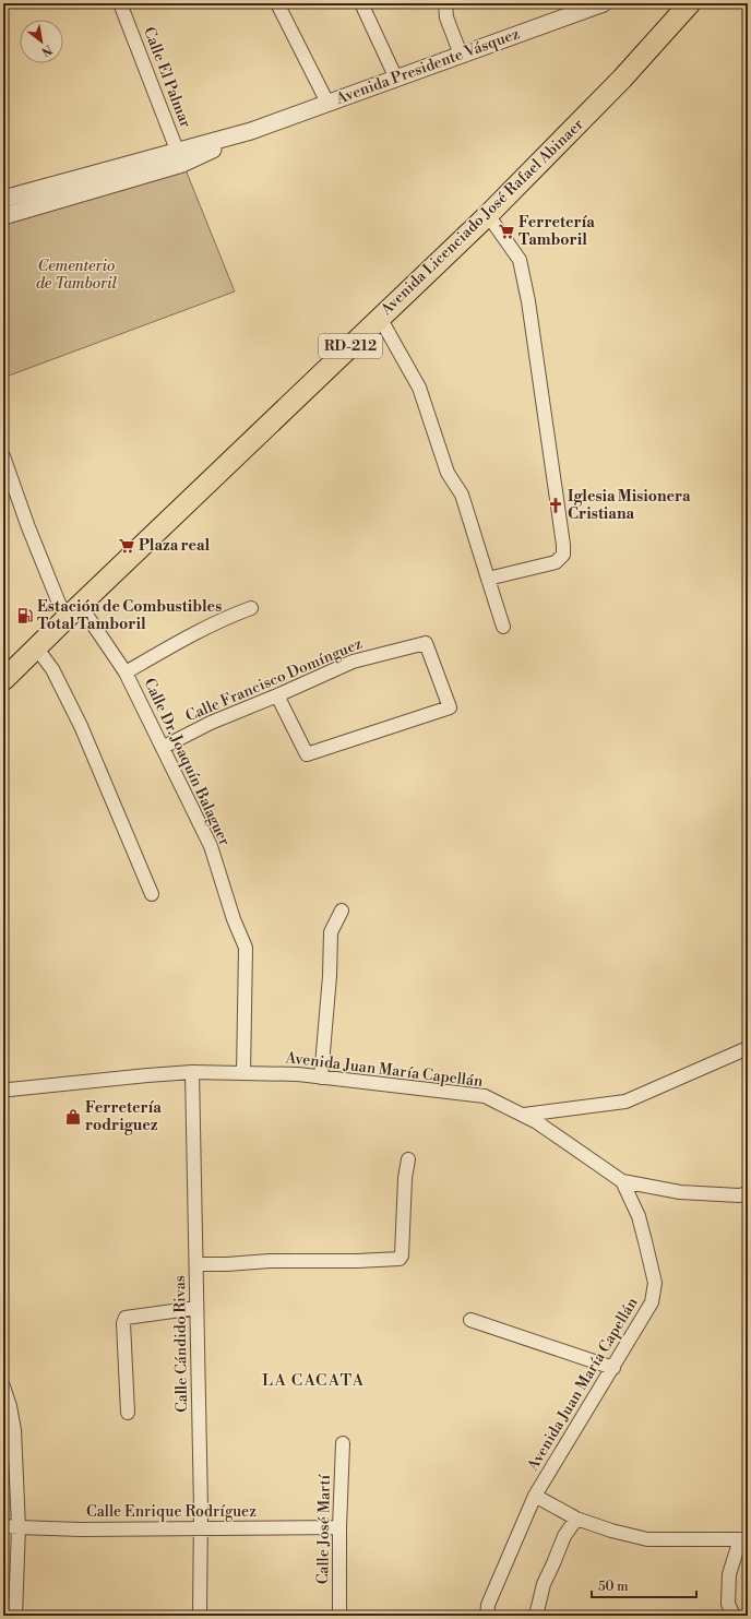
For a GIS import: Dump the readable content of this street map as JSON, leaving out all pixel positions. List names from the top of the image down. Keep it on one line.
{"streets":{"main road":["Avenida Licenciado José Rafael Abinaer","RD-212"],"street":["Avenida Presidente Vásquez","Calle El Palmar","Calle Francisco Domínguez","Calle Dr. Joaquín Balaguer","Avenida Juan María Capellán","Calle Cándido Rivas","Calle Enrique Rodríguez","Calle José Martí"]},"crossings":[["Avenida Presidente Vásquez","Calle El Palmar"],["Avenida Licenciado José Rafael Abinaer","Calle Dr. Joaquín Balaguer"],["Calle Francisco Domínguez","Calle Dr. Joaquín Balaguer"],["Calle Dr. Joaquín Balaguer","Avenida Juan María Capellán"],["Avenida Juan María Capellán","Calle Cándido Rivas"],["Calle Cándido Rivas","Calle Enrique Rodríguez"],["Calle Enrique Rodríguez","Calle José Martí"]],"districts":["LA CACATA"],"parks":["Cementerio de Tamboril"],"places":{"supermarket":["Ferretería Tamboril","Plaza real"],"church":["Iglesia Misionera Cristiana"],"fuel station":["Estación de Combustibles Total Tamboril"],"shop":["Ferretería rodriguez"]},"scale_bar":"50 m","north":"bottom right"}
